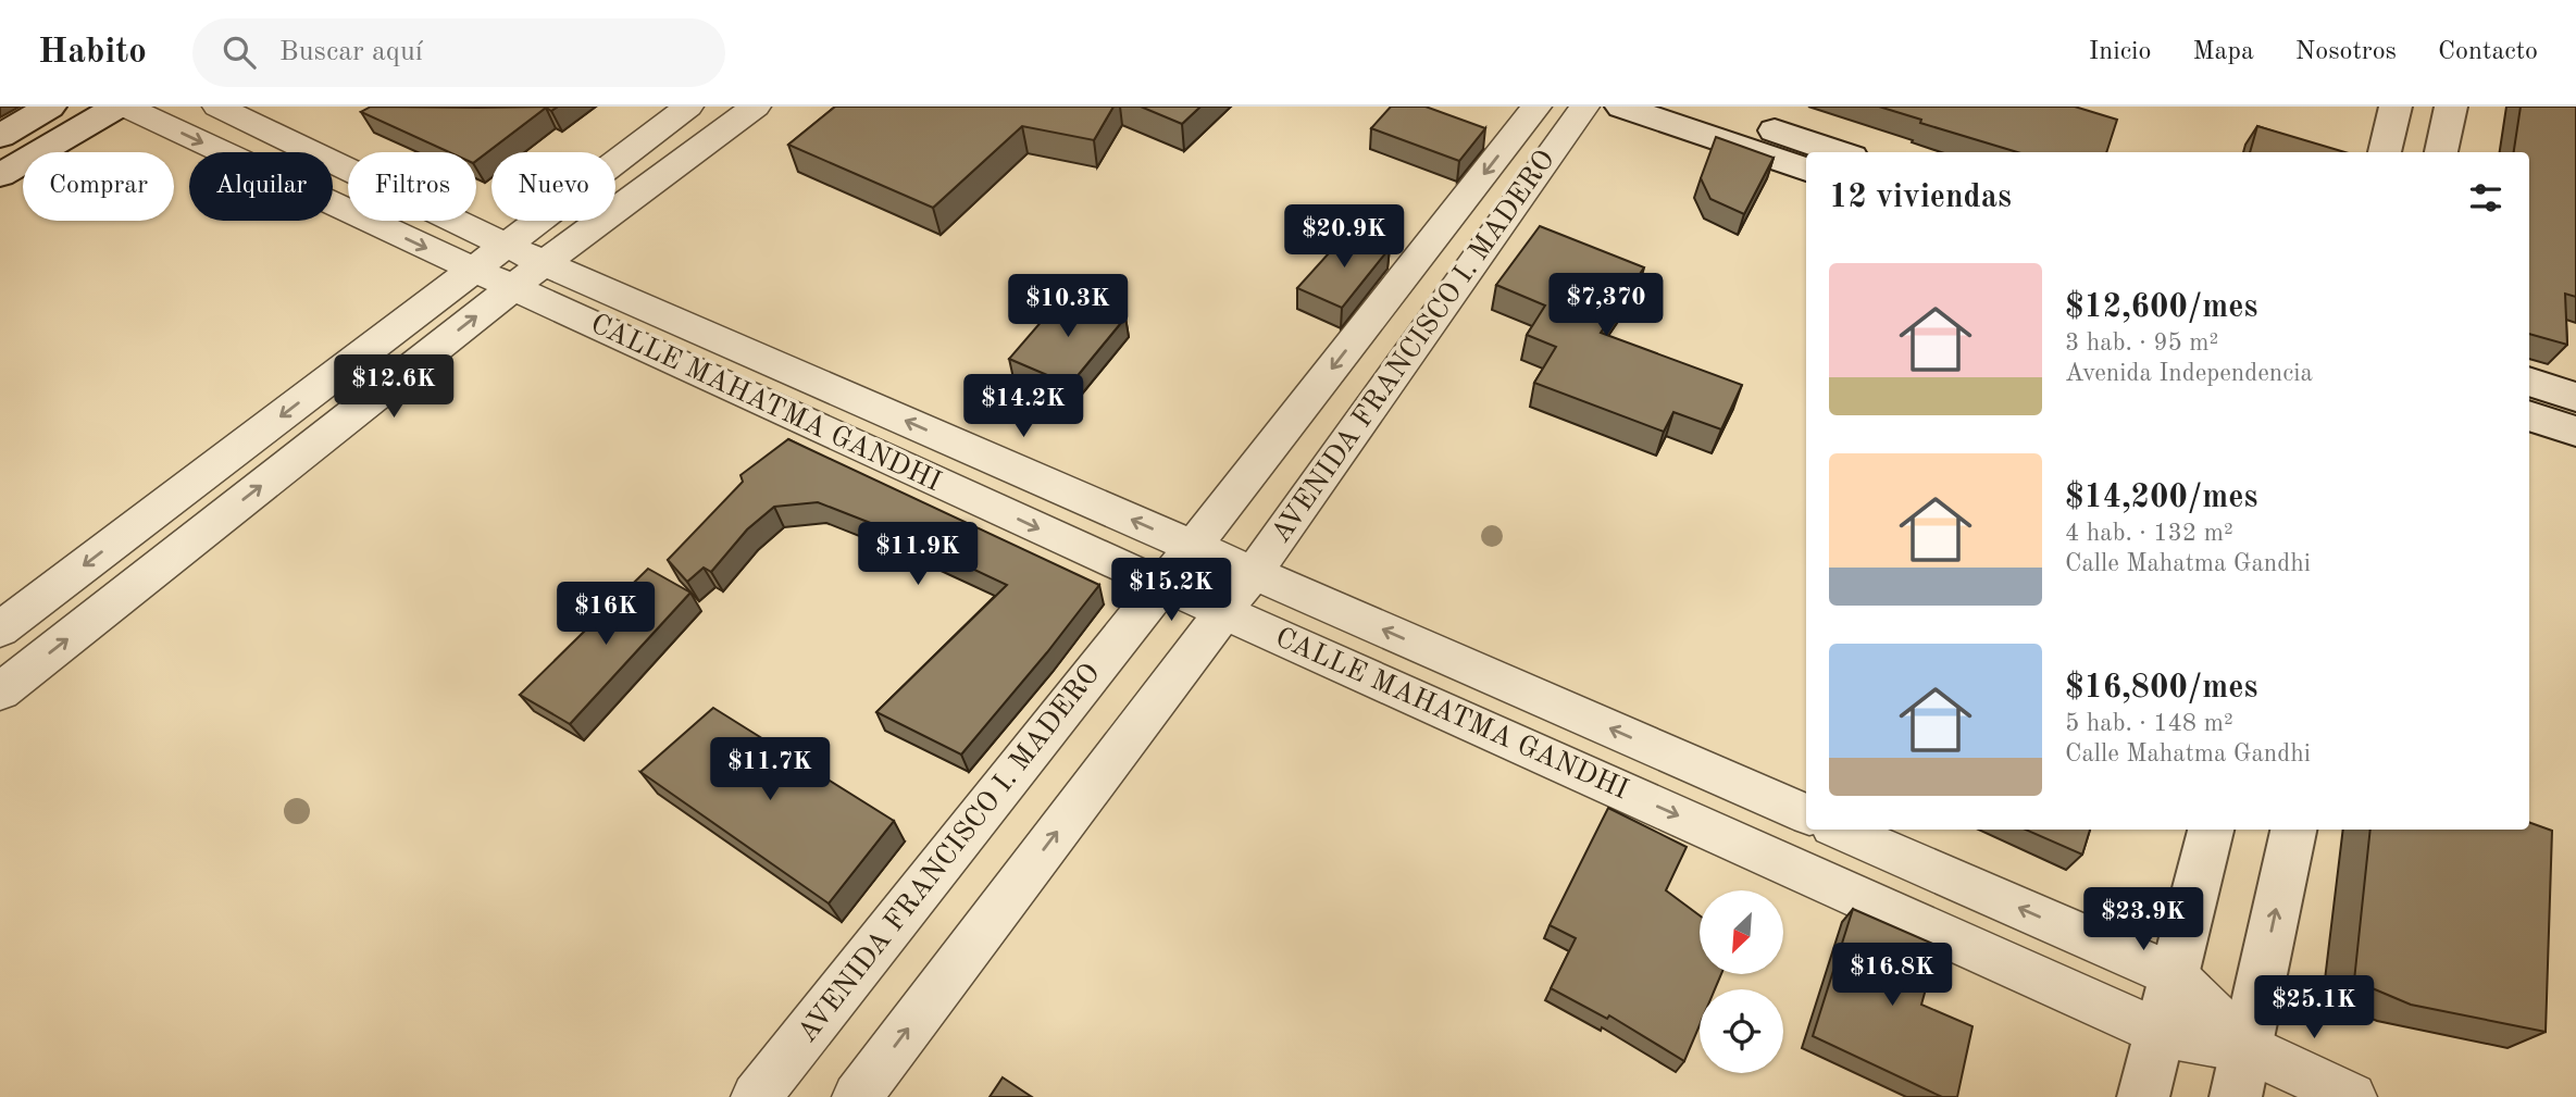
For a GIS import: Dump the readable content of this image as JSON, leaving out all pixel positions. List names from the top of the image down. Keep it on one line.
{"streets":{"street":["AVENIDA FRANCISCO I. MADERO","CALLE MAHATMA GANDHI"]},"crossings":[["AVENIDA FRANCISCO I. MADERO","CALLE MAHATMA GANDHI"]],"north":"bottom left","page":{"header":"Habito","search":"Buscar aquí","nav":["Inicio","Mapa","Nosotros","Contacto"],"chip":["Comprar","Alquilar","Filtros","Nuevo"],"heading":"12 viviendas","price":["$20.9K","$7,370","$10.3K","$12.6K","$14.2K","$11.9K","$15.2K","$16K","$11.7K","$23.9K","$16.8K","$25.1K"],"list":[{"name":"$12,600/mes","note":"3 hab. · 95 m² · Avenida Independencia"},{"name":"$14,200/mes","note":"4 hab. · 132 m² · Calle Mahatma Gandhi"},{"name":"$16,800/mes","note":"5 hab. · 148 m² · Calle Mahatma Gandhi"}]}}
